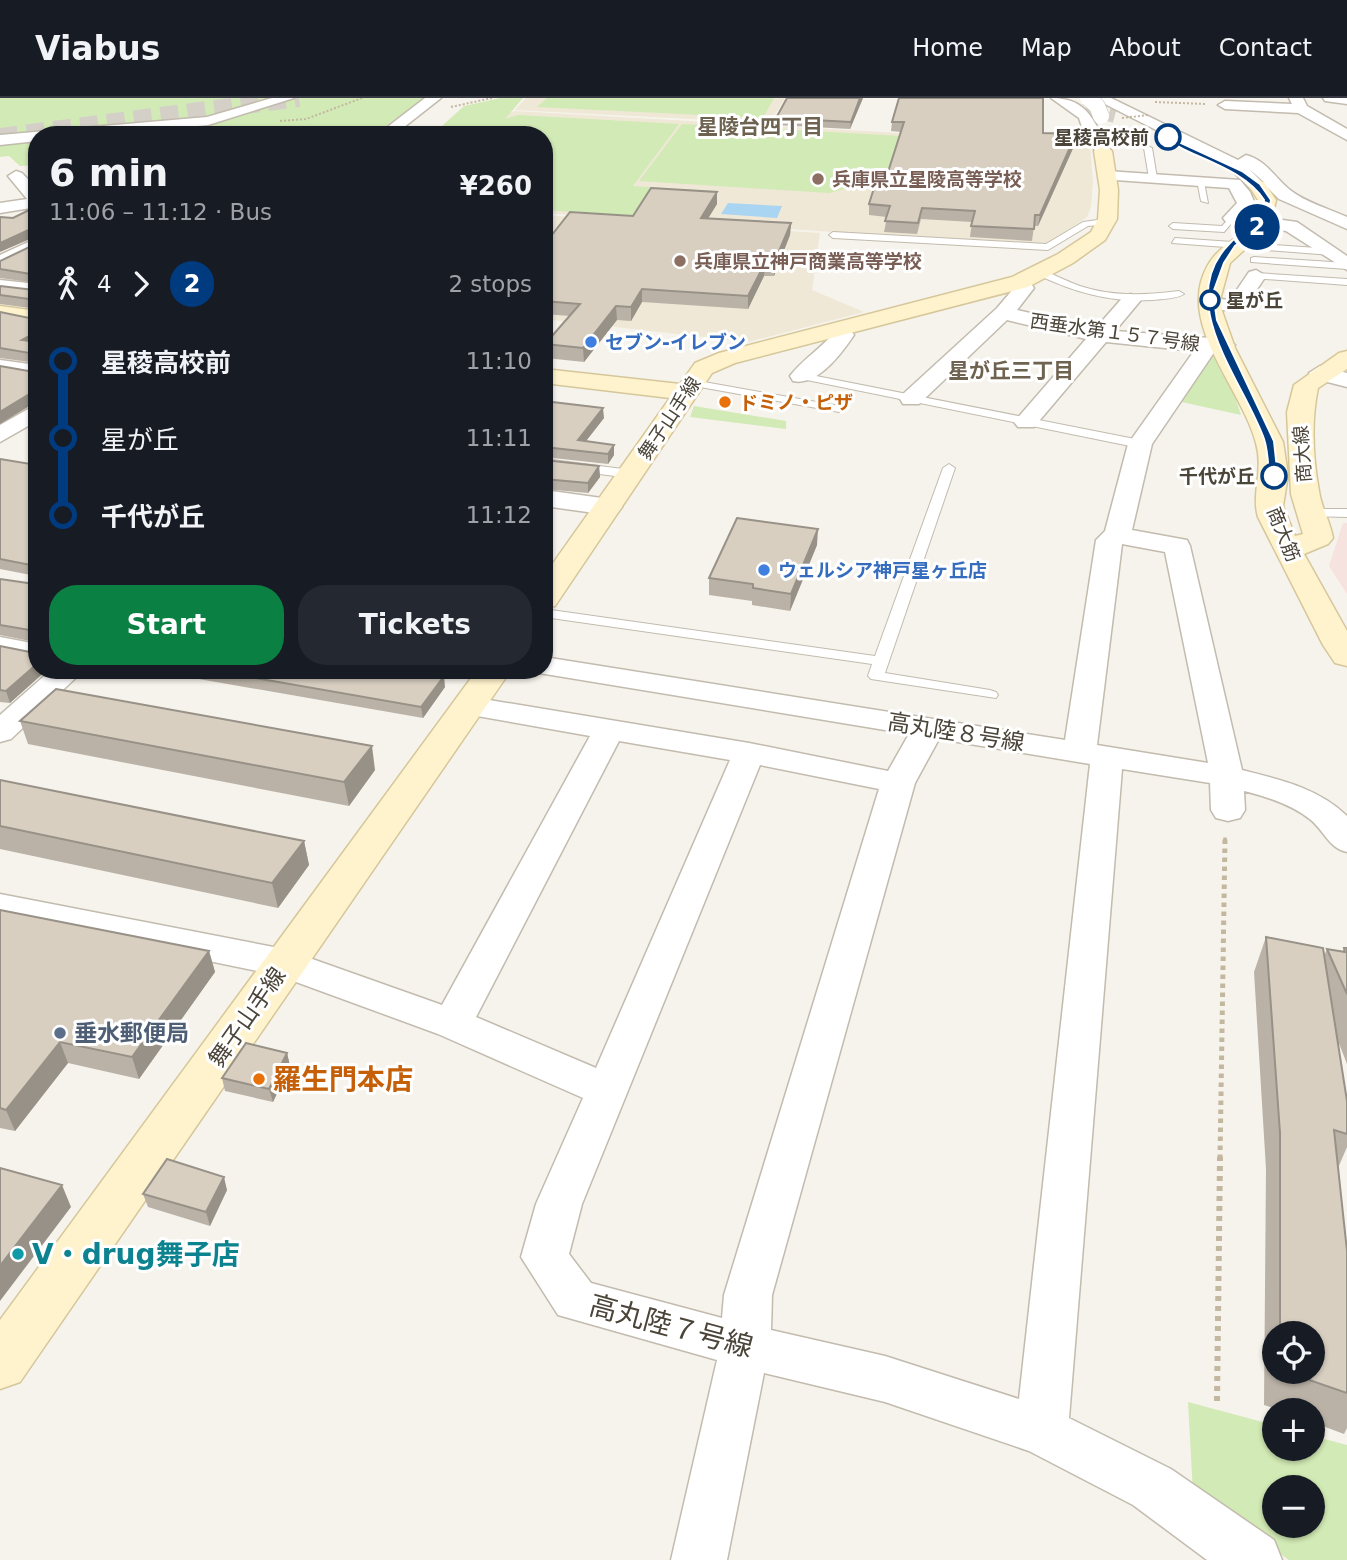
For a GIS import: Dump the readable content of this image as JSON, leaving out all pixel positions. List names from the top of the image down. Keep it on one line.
{"streets":{"street":["西垂水第１５７号線","舞子山手線","商大線","商大筋","高丸陸８号線","高丸陸７号線"]},"crossings":[["西垂水第１５７号線","舞子山手線"],["西垂水第１５７号線","商大筋"],["商大線","商大筋"]],"districts":["星陵台四丁目","星が丘三丁目"],"places":["星稜高校前","兵庫県立星陵高等学校","兵庫県立神戸商業高等学校","星が丘","セブン-イレブン","ドミノ・ピザ","千代が丘","ウェルシア神戸星ヶ丘店","垂水郵便局","羅生門本店","V・drug舞子店"],"lines":["bus line 2"],"page":{"header":"Viabus","nav":["Home","Map","About","Contact"],"on_map":"2","heading":["6 min","11:06 – 11:12 · Bus","¥260"],"legs":["4","2","2 stops"],"list":[{"name":"星稜高校前","value":"11:10"},{"name":"星が丘","value":"11:11"},{"name":"千代が丘","value":"11:12"}],"buttons":["Start","Tickets"],"map_buttons":["+","−"]}}
